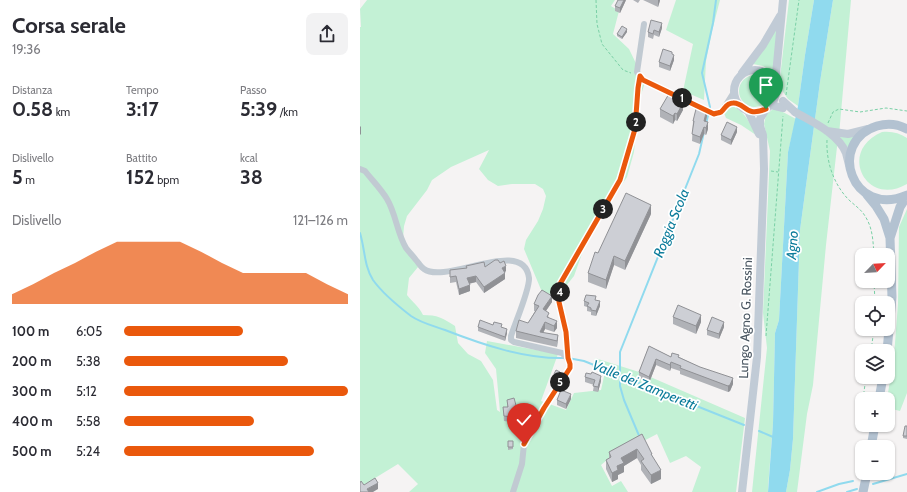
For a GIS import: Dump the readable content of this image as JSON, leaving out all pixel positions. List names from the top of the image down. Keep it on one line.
{"streets":{"main road":["Lungo Agno G. Rossini"]},"water":["Roggia Scola","Agno","Valle dei Zamperetti"],"north":"top right","page":{"heading":["Corsa serale","19:36"],"stats":[["Distanza","0.58 km"],["Tempo","3:17"],["Passo","5:39 /km"],["Dislivello","5 m"],["Battito","152 bpm"],["kcal","38"]],"pins":["1","2","3","4","5"],"chart":["Dislivello","121–126 m"],"map_buttons":["+","−"],"list":[{"name":"100 m","note":"6:05"},{"name":"200 m","note":"5:38"},{"name":"300 m","note":"5:12"},{"name":"400 m","note":"5:58"},{"name":"500 m","note":"5:24"}]}}
